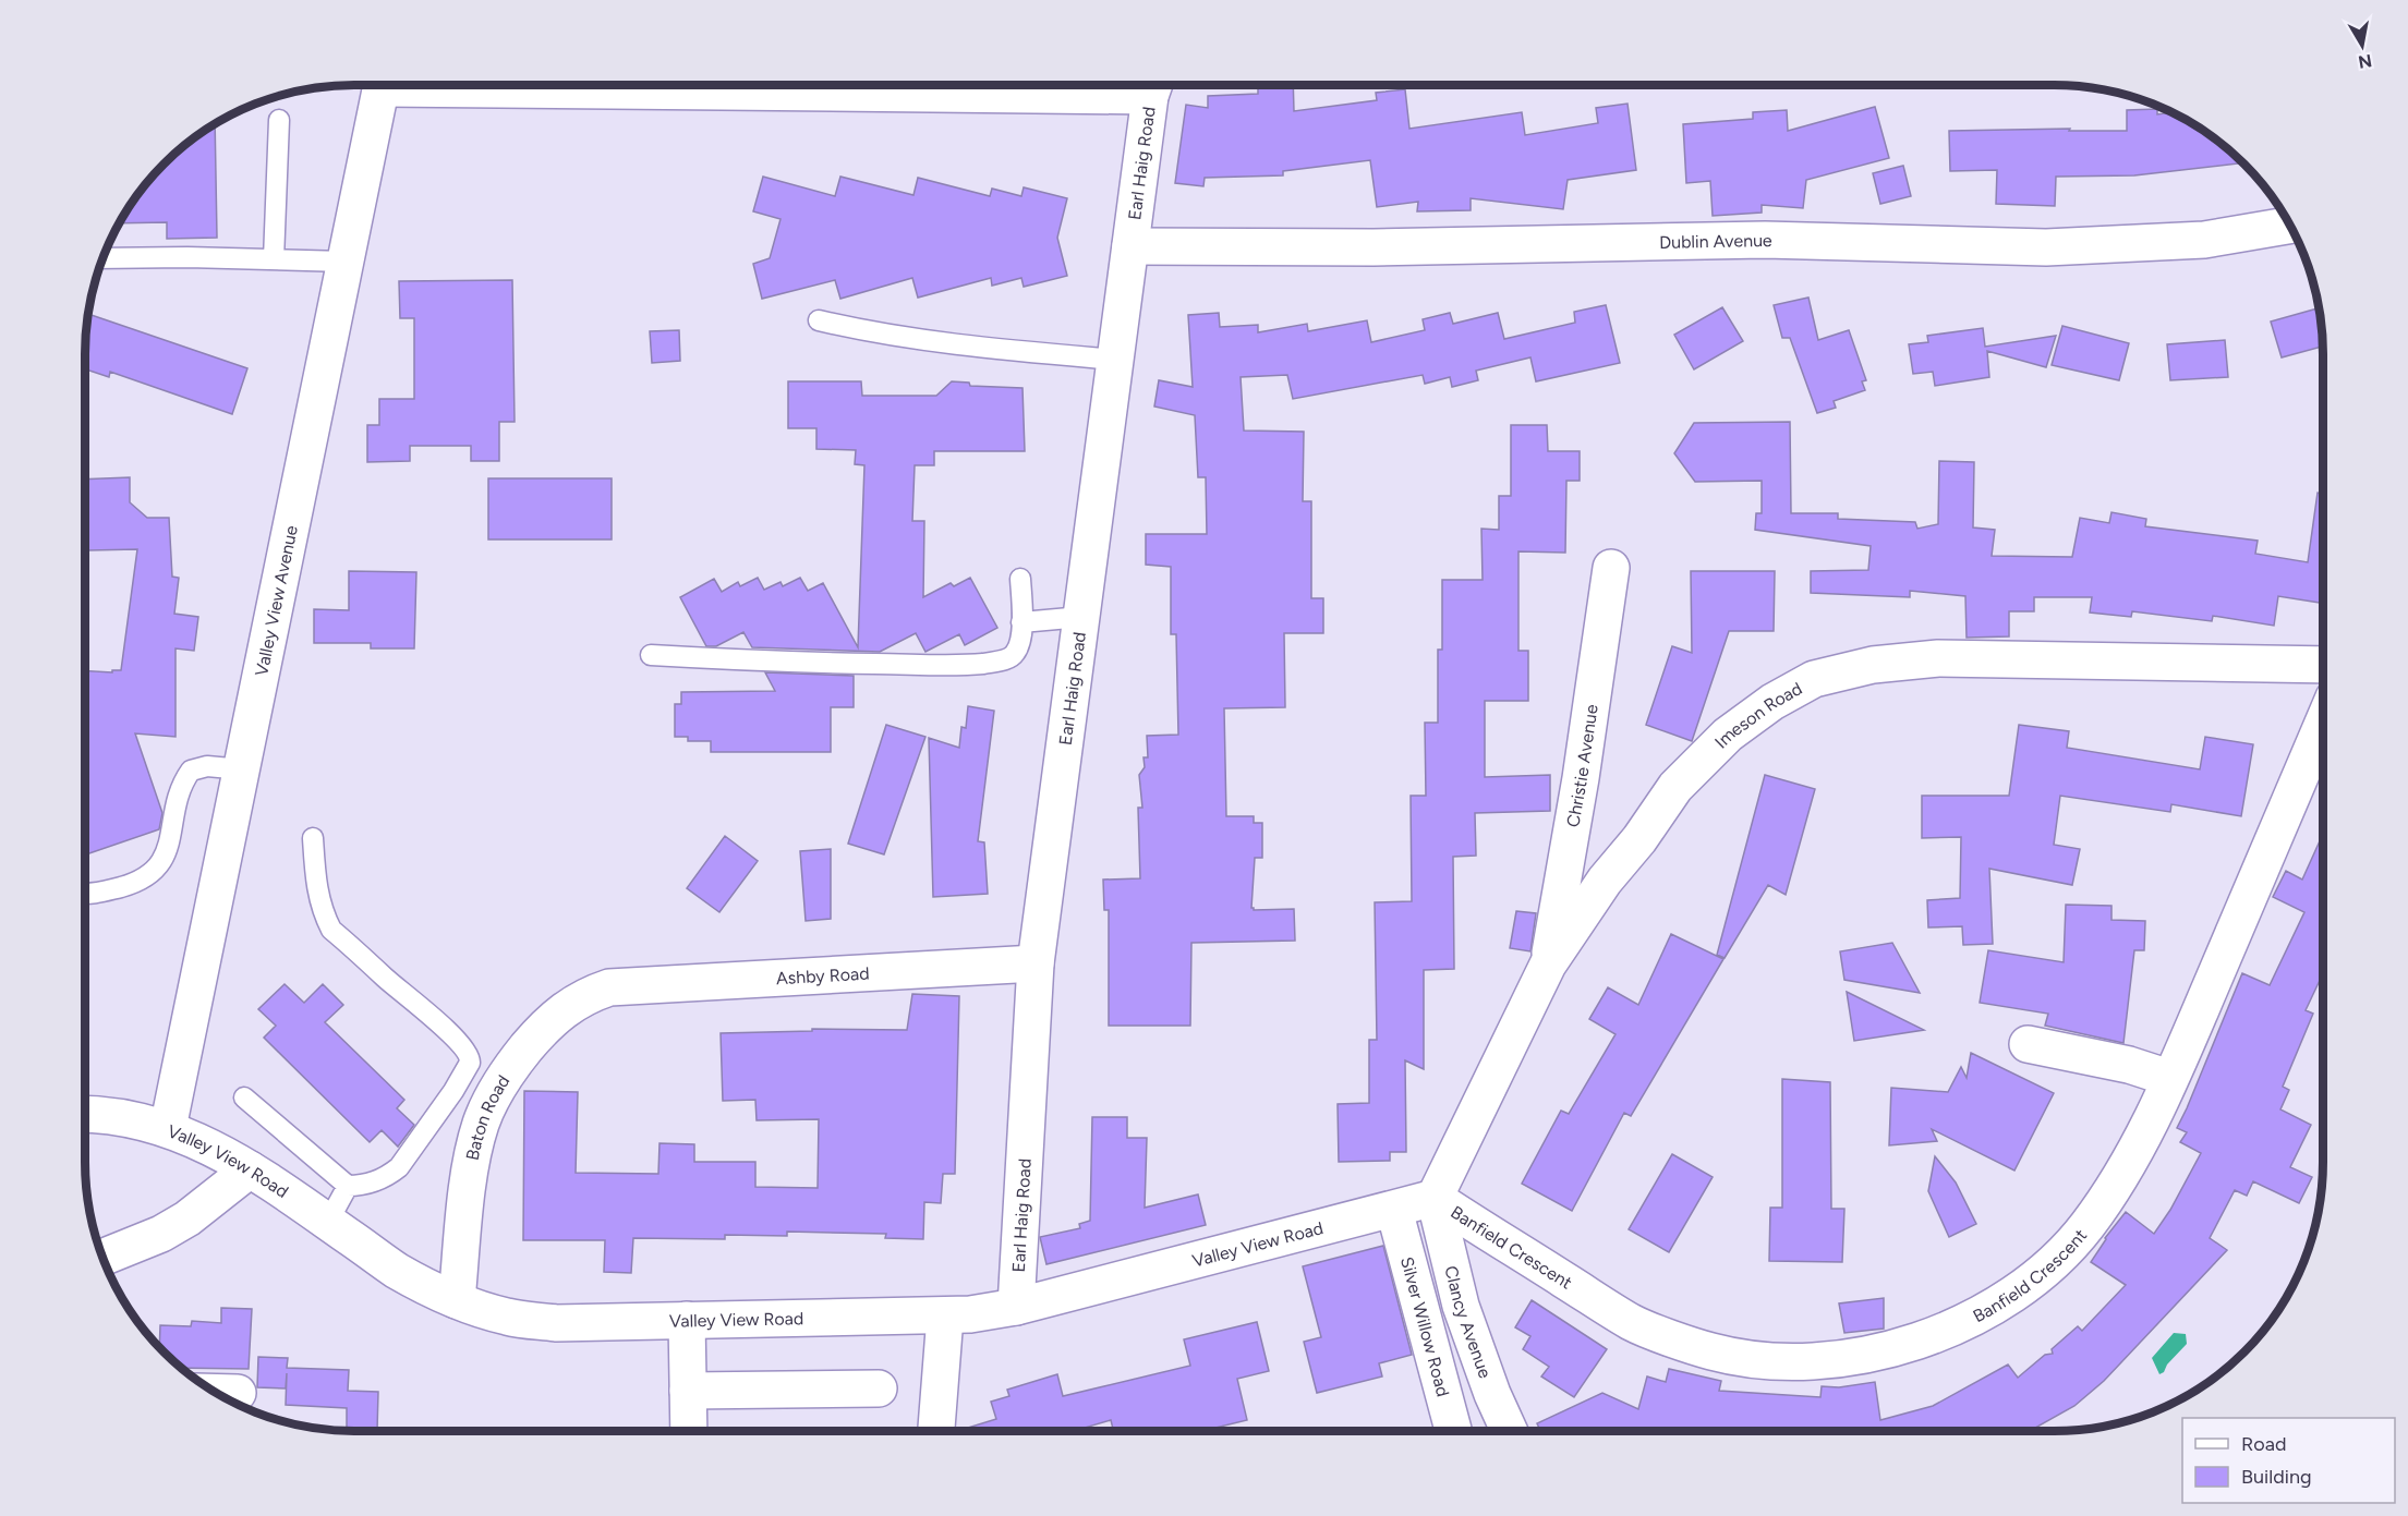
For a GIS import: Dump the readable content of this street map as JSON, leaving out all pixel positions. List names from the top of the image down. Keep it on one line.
{"streets":{"street":["Earl Haig Road","Dublin Avenue","Valley View Avenue","Imeson Road","Christie Avenue","Ashby Road","Baton Road","Valley View Road","Banfield Crescent","Clancy Avenue","Silver Willow Road"]},"crossings":[["Earl Haig Road","Dublin Avenue"],["Earl Haig Road","Ashby Road"],["Earl Haig Road","Valley View Road"],["Valley View Avenue","Valley View Road"],["Imeson Road","Christie Avenue"],["Imeson Road","Valley View Road"],["Imeson Road","Banfield Crescent"],["Imeson Road","Clancy Avenue"],["Ashby Road","Baton Road"],["Baton Road","Valley View Road"],["Valley View Road","Banfield Crescent"],["Valley View Road","Clancy Avenue"],["Valley View Road","Silver Willow Road"],["Banfield Crescent","Clancy Avenue"]],"legend":["Road","Building"],"north":"bottom"}
